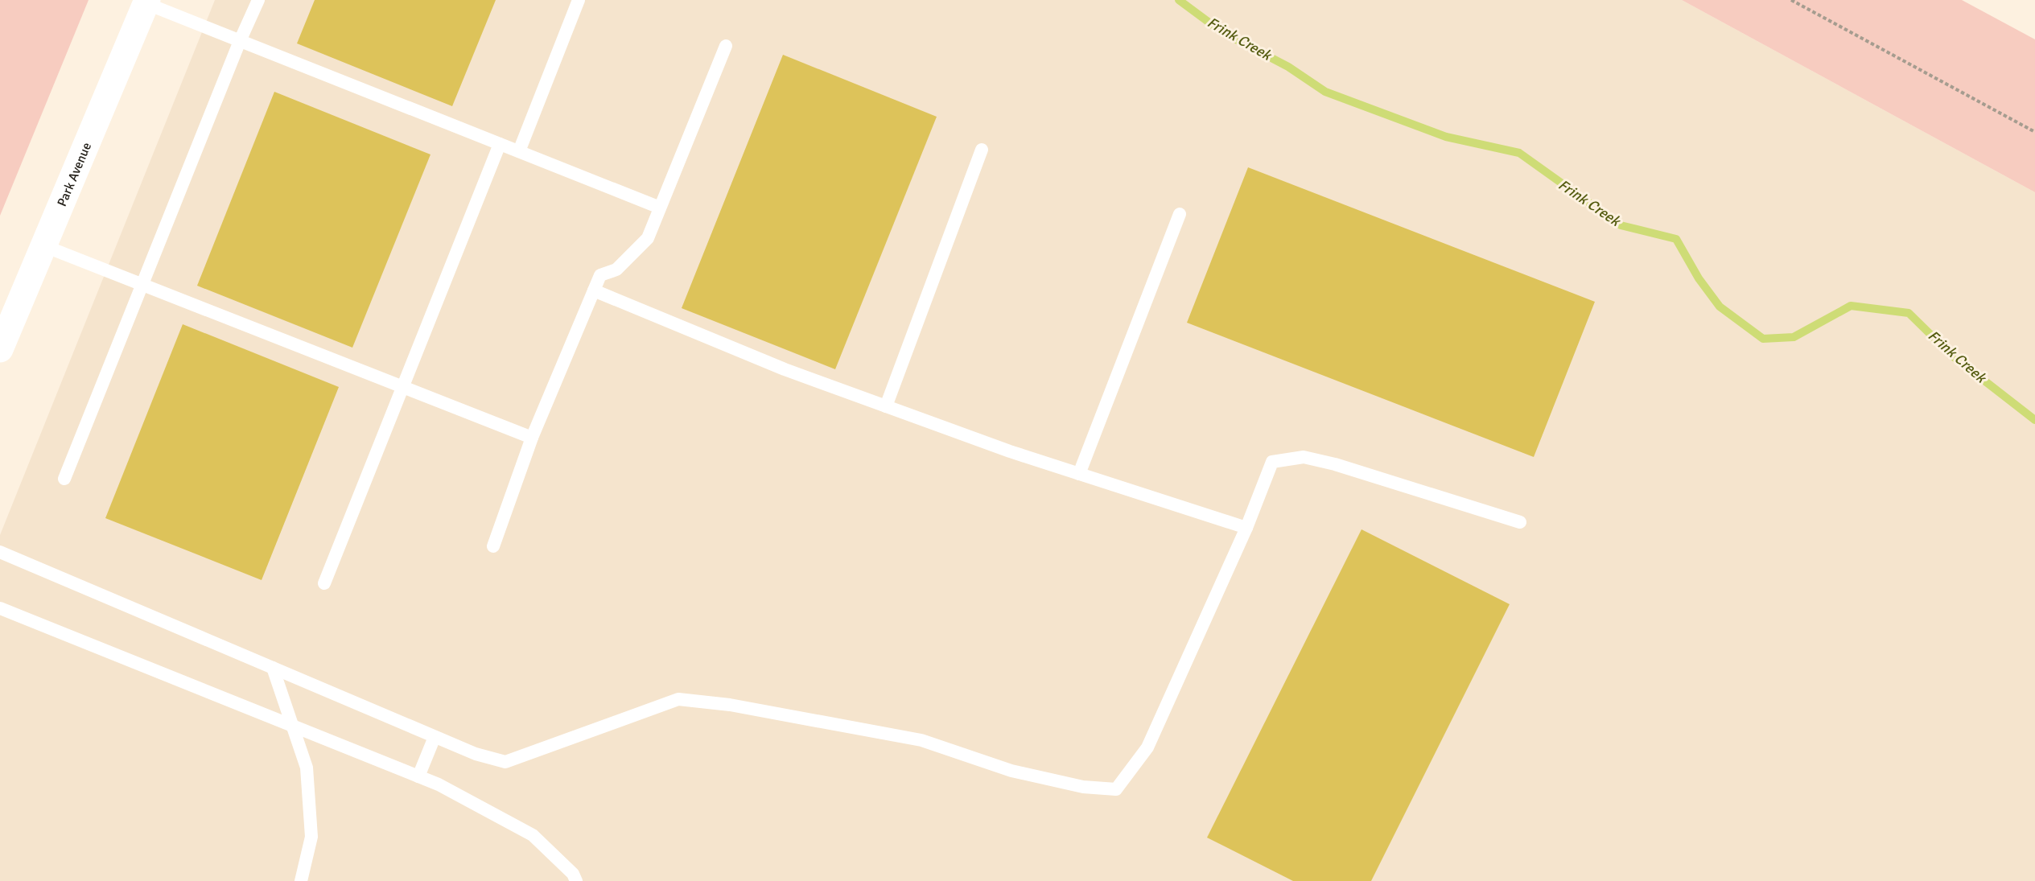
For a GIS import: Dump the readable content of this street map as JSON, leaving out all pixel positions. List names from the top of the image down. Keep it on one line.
{"streets":{"main road":["Park Avenue"]},"water":["Frink Creek"]}
